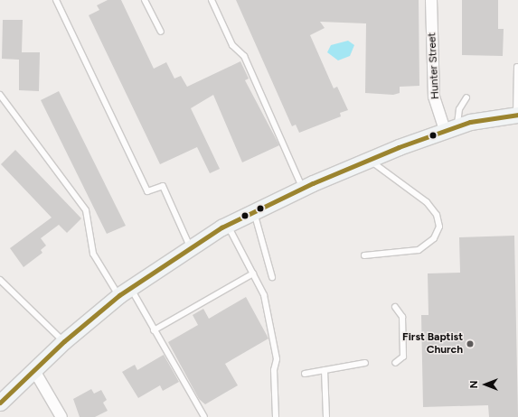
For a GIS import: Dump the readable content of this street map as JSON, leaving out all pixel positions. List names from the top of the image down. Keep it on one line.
{"streets":{"street":["Hunter Street"]},"places":["First Baptist Church"],"north":"left"}
